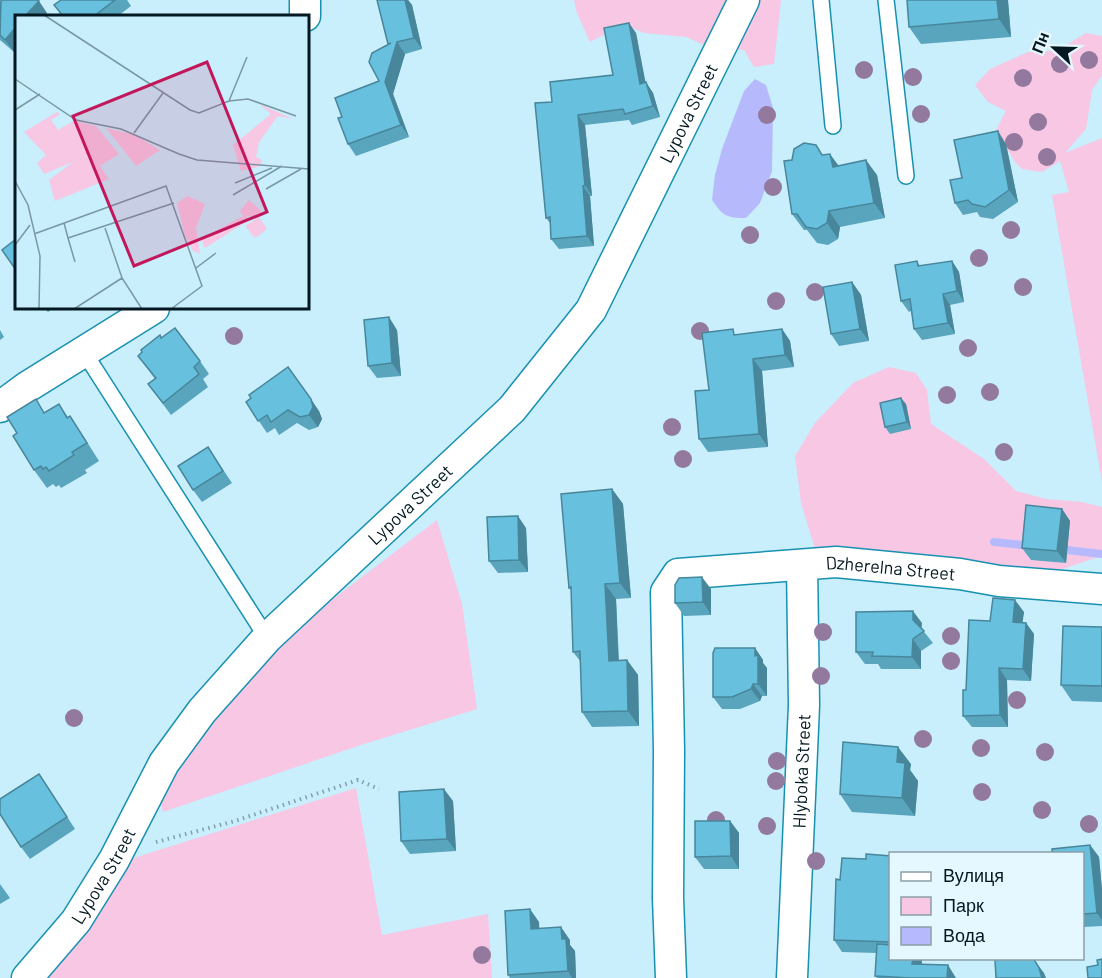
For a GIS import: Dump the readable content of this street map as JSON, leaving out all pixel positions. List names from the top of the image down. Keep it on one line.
{"streets":{"street":["Lypova Street","Dzherelna Street","Hlyboka Street"]},"crossings":[["Dzherelna Street","Hlyboka Street"]],"legend":["Вулиця","Парк","Вода"],"north":"left"}
